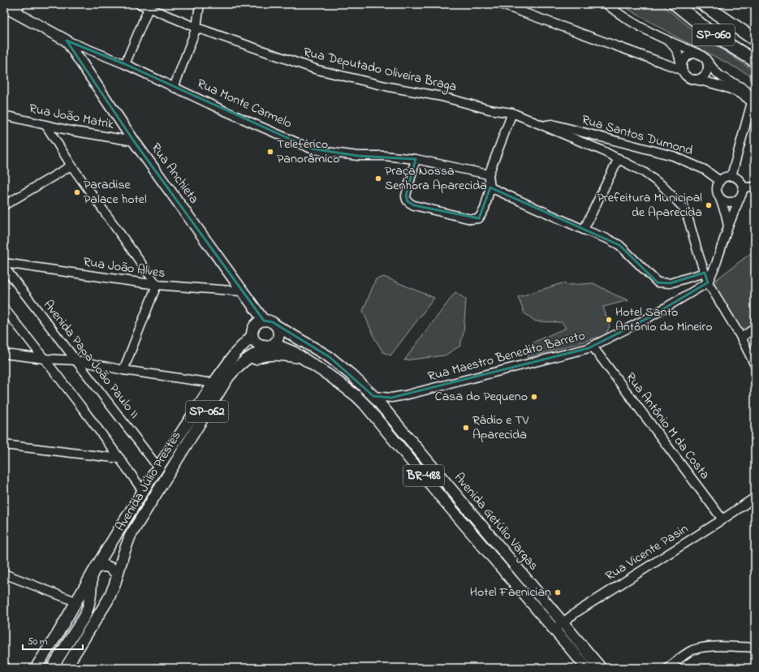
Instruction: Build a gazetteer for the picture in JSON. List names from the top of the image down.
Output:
{
  "streets": {
    "highway": ["SP-060"],
    "main road": [
      "Rua Monte Carmelo",
      "Rua Anchieta",
      "SP-062",
      "BR-488",
      "Avenida Júlio Prestes",
      "Avenida Getúlio Vargas"
    ],
    "street": [
      "Rua Deputado Oliveira Braga",
      "Rua João Matrik",
      "Rua Santos Dumond",
      "Rua João Alves",
      "Rua Maestro Benedito Barreto",
      "Avenida Papa João Paulo II",
      "Rua Antônio M da Costa",
      "Rua Vicente Pasin"
    ]
  },
  "crossings": [
    ["Rua Deputado Oliveira Braga", "Rua Santos Dumond"],
    ["Rua Monte Carmelo", "Rua Anchieta"],
    ["Rua João Matrik", "Rua Anchieta"],
    ["Rua Anchieta", "Rua João Alves"],
    ["Rua Anchieta", "SP-062"],
    ["Rua Anchieta", "Avenida Júlio Prestes"],
    ["Rua Anchieta", "Avenida Getúlio Vargas"],
    ["Rua Maestro Benedito Barreto", "Rua Antônio M da Costa"],
    ["Rua Maestro Benedito Barreto", "Avenida Getúlio Vargas"],
    ["Avenida Papa João Paulo II", "Avenida Júlio Prestes"],
    ["SP-062", "Avenida Júlio Prestes"],
    ["SP-062", "Avenida Getúlio Vargas"],
    ["Rua Antônio M da Costa", "Rua Vicente Pasin"],
    ["Avenida Júlio Prestes", "Avenida Getúlio Vargas"],
    ["Avenida Getúlio Vargas", "Rua Vicente Pasin"]
  ],
  "places": [
    "Teleférico Panorâmico",
    "Praça Nossa Senhora Aparecida",
    "Paradise Palace hotel",
    "Prefeitura Municipal de Aparecida",
    "Hotel Santo Antônio do Mineiro",
    "Casa do Pequeno",
    "Rádio e TV Aparecida",
    "Hotel Faenician"
  ],
  "scale_bar": "50 m"
}
